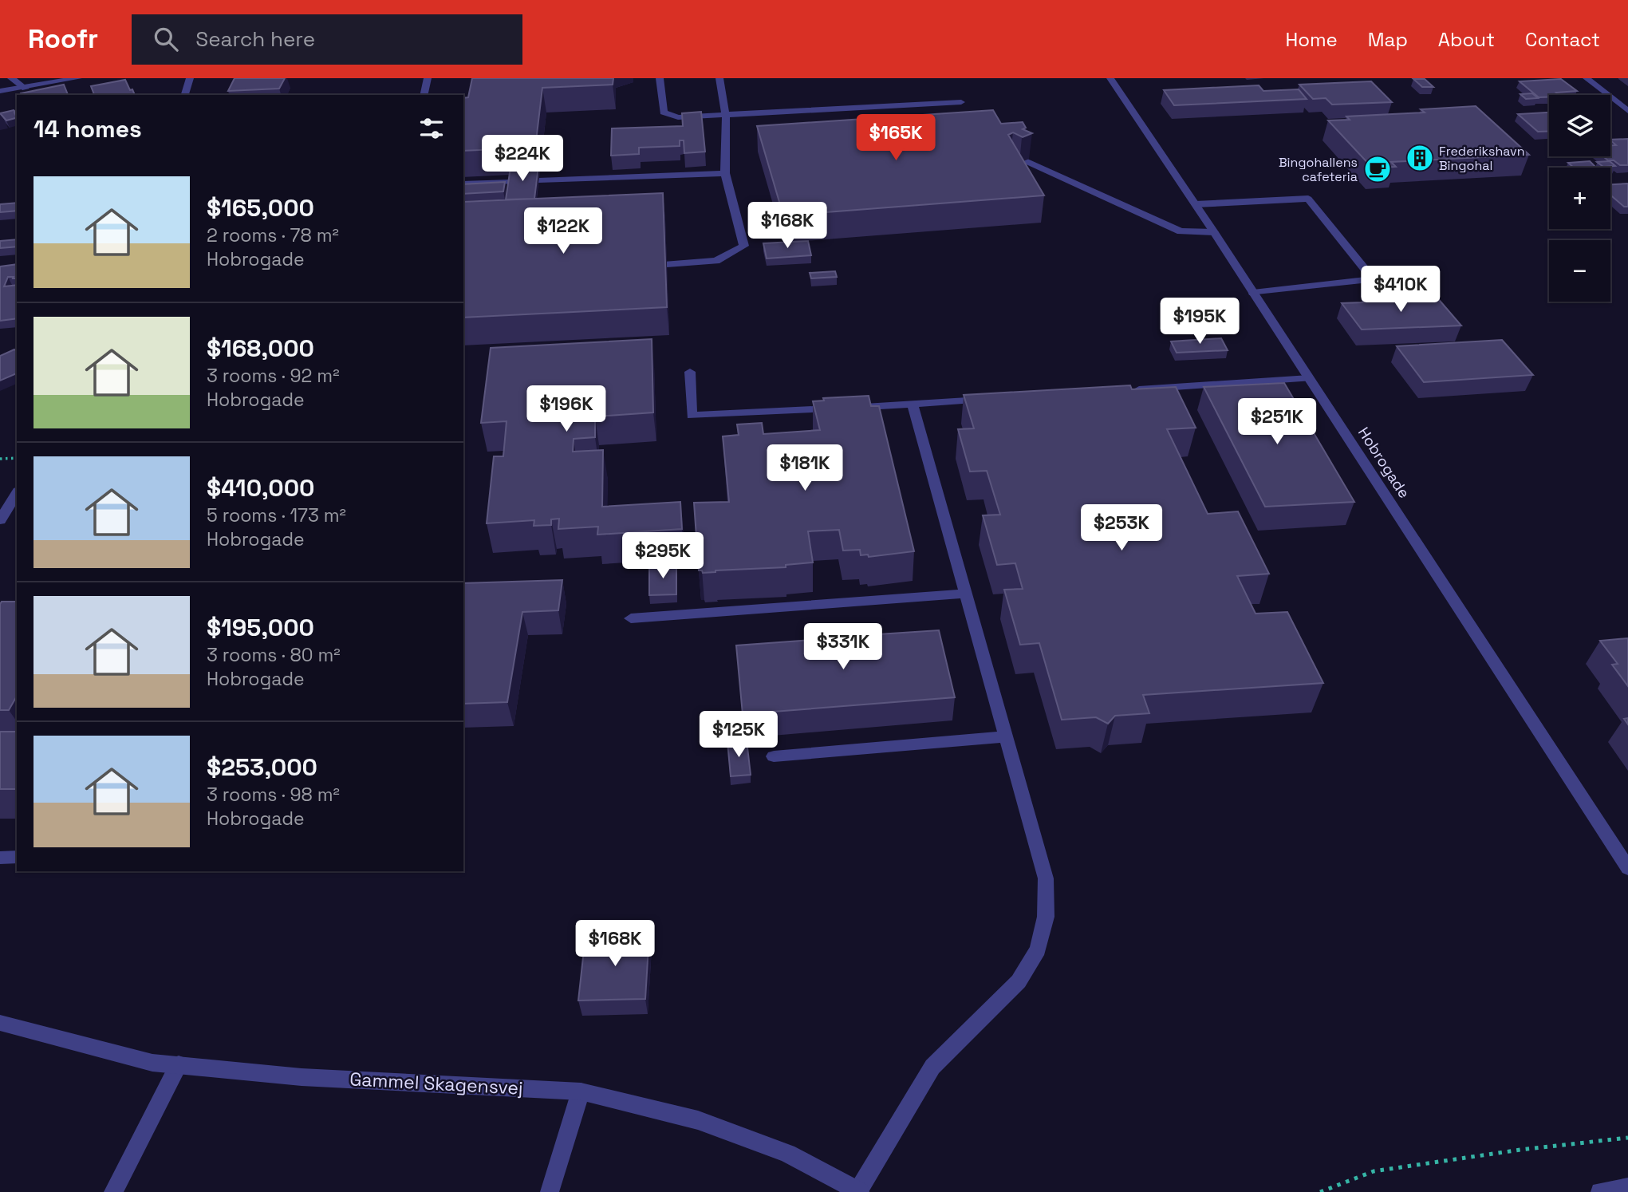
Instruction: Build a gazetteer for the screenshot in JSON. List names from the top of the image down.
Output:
{
  "streets": {
    "street": ["Hobrogade", "Gammel Skagensvej"]
  },
  "places": {
    "building": ["Frederikshavn Bingohal"],
    "cafe": ["Bingohallens cafeteria"]
  },
  "page": {
    "header": "Roofr",
    "search": "Search here",
    "nav": [
      "Home",
      "Map",
      "About",
      "Contact"
    ],
    "map_buttons": ["+", "−"],
    "heading": "14 homes",
    "price": [
      "$165K",
      "$224K",
      "$168K",
      "$122K",
      "$410K",
      "$195K",
      "$196K",
      "$251K",
      "$181K",
      "$253K",
      "$295K",
      "$331K",
      "$125K",
      "$168K"
    ],
    "list": [
      {
        "name": "$165,000",
        "note": "2 rooms · 78 m² · Hobrogade"
      },
      {
        "name": "$168,000",
        "note": "3 rooms · 92 m² · Hobrogade"
      },
      {
        "name": "$410,000",
        "note": "5 rooms · 173 m² · Hobrogade"
      },
      {
        "name": "$195,000",
        "note": "3 rooms · 80 m² · Hobrogade"
      },
      {
        "name": "$253,000",
        "note": "3 rooms · 98 m² · Hobrogade"
      }
    ]
  }
}
